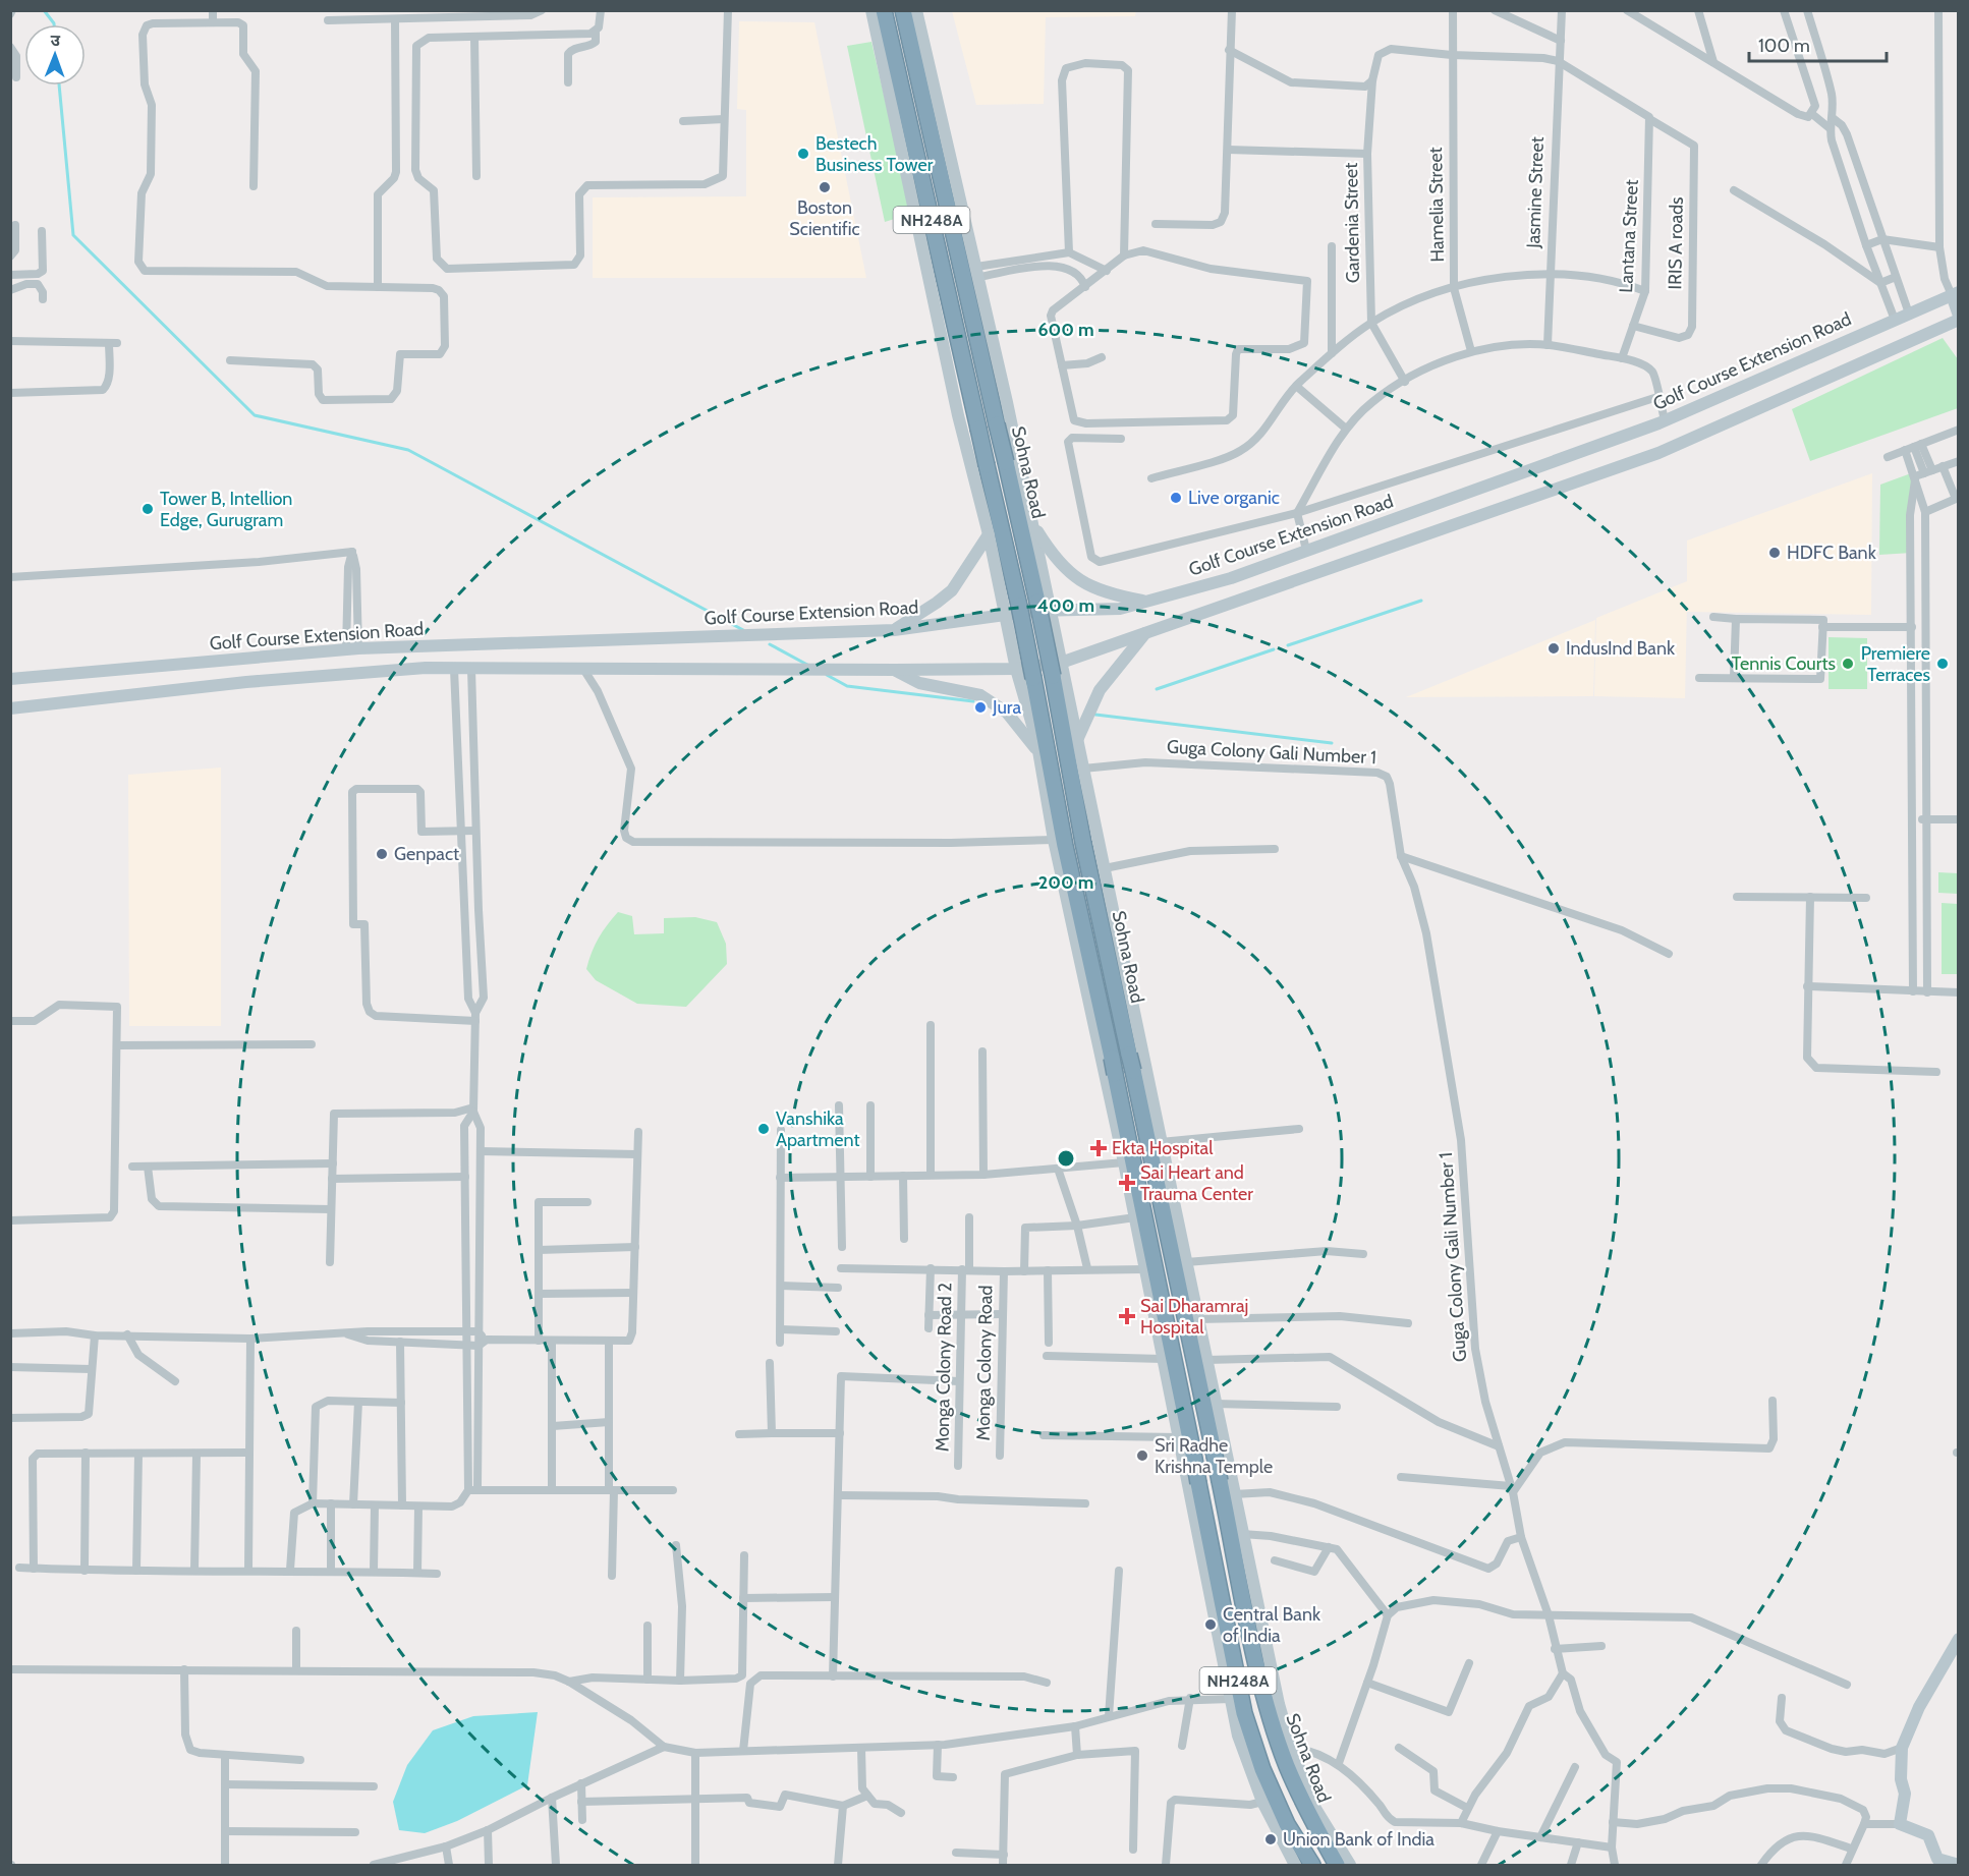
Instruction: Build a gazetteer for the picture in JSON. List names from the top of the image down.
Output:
{
  "streets": {
    "highway": ["NH248A", "Sohna Road"],
    "main road": ["Golf Course Extension Road"],
    "street": [
      "Jasmine Street",
      "Hamelia Street",
      "Gardenia Street",
      "Lantana Street",
      "IRIS A roads",
      "Guga Colony Gali Number 1",
      "Monga Colony Road",
      "Monga Colony Road 2"
    ]
  },
  "crossings": [
    ["Hamelia Street", "Gardenia Street"],
    ["Lantana Street", "IRIS A roads"],
    ["Golf Course Extension Road", "Sohna Road"],
    ["Monga Colony Road", "Monga Colony Road 2"]
  ],
  "places": {
    "other": [
      "Bestech Business Tower",
      "Boston Scientific",
      "Live organic",
      "Tower B, Intellion Edge, Gurugram",
      "HDFC Bank",
      "IndusInd Bank",
      "Tennis Courts",
      "Premiere Terraces",
      "Jura",
      "Genpact",
      "Vanshika Apartment",
      "Sri Radhe Krishna Temple",
      "Central Bank of India",
      "Union Bank of India"
    ],
    "health": ["Ekta Hospital", "Sai Heart and Trauma Center", "Sai Dharamraj Hospital"]
  },
  "scale_bar": "100 m",
  "north": "top",
  "rings": ["600 m", "400 m", "200 m"]
}
